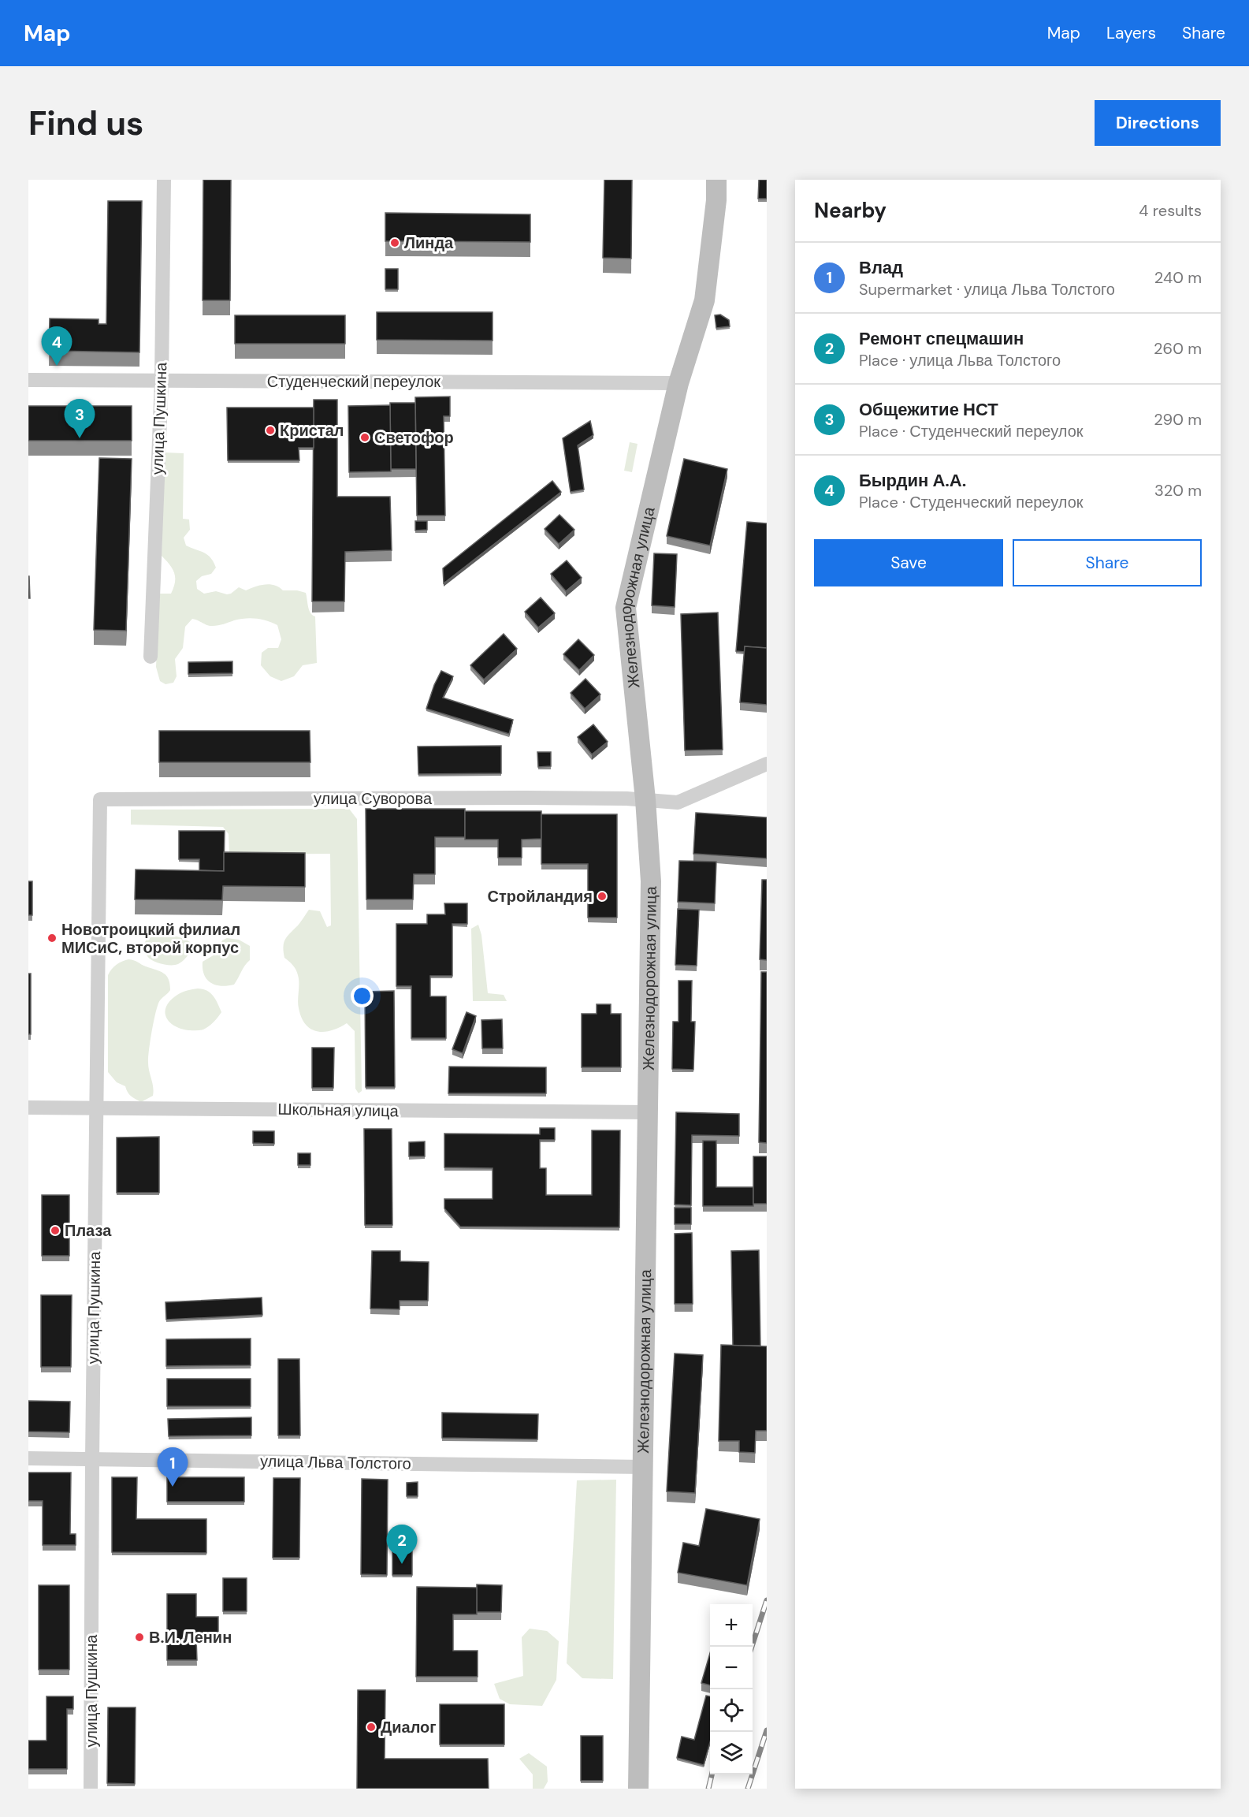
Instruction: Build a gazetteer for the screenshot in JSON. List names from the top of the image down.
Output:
{
  "streets": {
    "main road": ["Железнодорожная улица"],
    "street": [
      "Студенческий переулок",
      "улица Пушкина",
      "улица Суворова",
      "Школьная улица",
      "улица Льва Толстого"
    ]
  },
  "crossings": [
    ["Студенческий переулок", "улица Пушкина"],
    ["Студенческий переулок", "Железнодорожная улица"],
    ["улица Пушкина", "улица Суворова"],
    ["улица Пушкина", "Школьная улица"],
    ["улица Пушкина", "улица Льва Толстого"],
    ["Железнодорожная улица", "улица Суворова"],
    ["Железнодорожная улица", "Школьная улица"],
    ["Железнодорожная улица", "улица Льва Толстого"]
  ],
  "places": [
    "Линда",
    "Кристал",
    "Светофор",
    "Стройландия",
    "Новотроицкий филиал МИСиС, второй корпус",
    "Плаза",
    "В.И. Ленин",
    "Диалог"
  ],
  "page": {
    "header": "Map",
    "nav": ["Map", "Layers", "Share"],
    "buttons": [
      "Directions",
      ["Save", "Share"]
    ],
    "title": "Find us",
    "heading": ["Nearby", "4 results"],
    "list": [
      {
        "mark": "1",
        "name": "Влад",
        "note": "Supermarket · улица Льва Толстого",
        "value": "240 m"
      },
      {
        "mark": "2",
        "name": "Ремонт спецмашин",
        "note": "Place · улица Льва Толстого",
        "value": "260 m"
      },
      {
        "mark": "3",
        "name": "Общежитие НСТ",
        "note": "Place · Студенческий переулок",
        "value": "290 m"
      },
      {
        "mark": "4",
        "name": "Бырдин А.А.",
        "note": "Place · Студенческий переулок",
        "value": "320 m"
      }
    ],
    "pins": [
      "4",
      "3",
      "1",
      "2"
    ],
    "map_buttons": ["+", "−"]
  }
}
